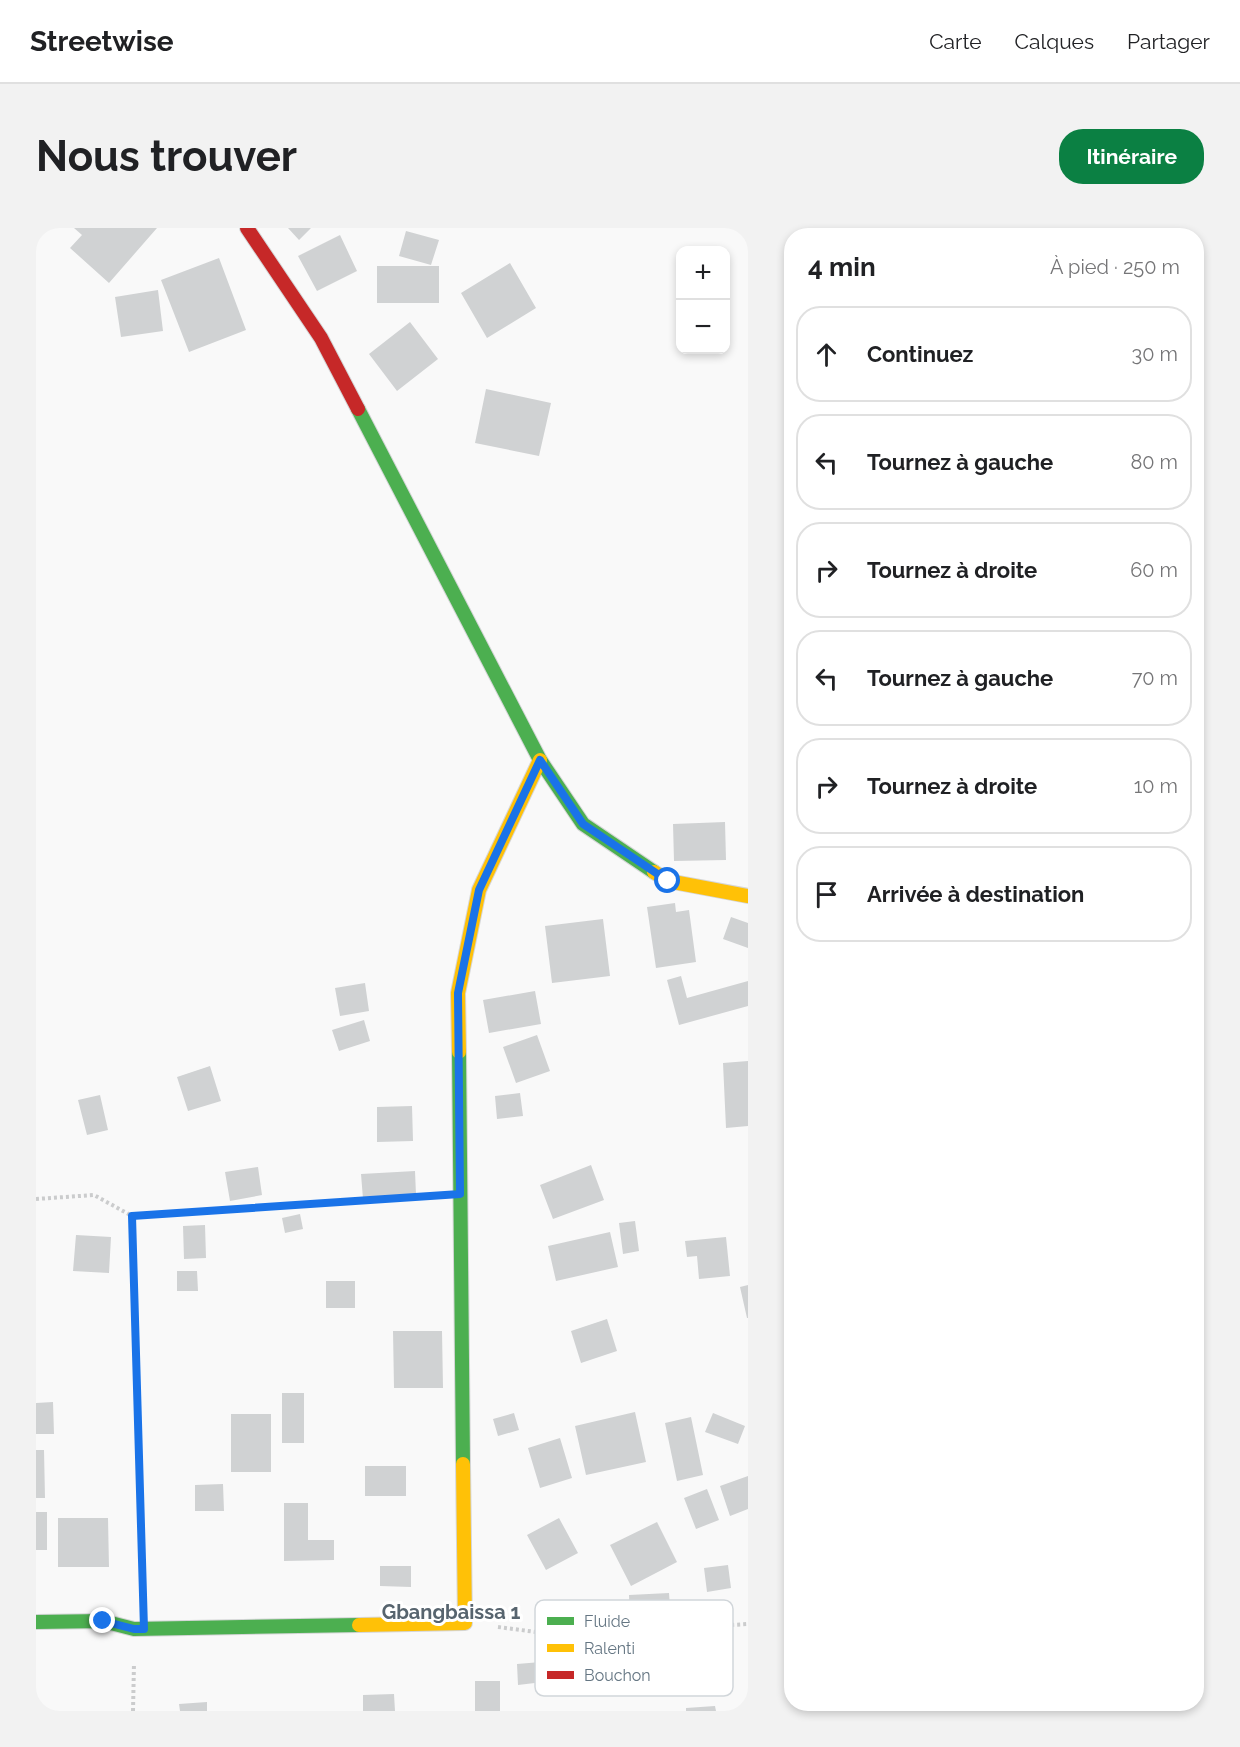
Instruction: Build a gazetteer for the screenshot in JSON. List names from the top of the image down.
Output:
{
  "districts": ["Gbangbaissa 1"],
  "legend": ["Fluide", "Ralenti", "Bouchon"],
  "page": {
    "header": "Streetwise",
    "nav": ["Carte", "Calques", "Partager"],
    "buttons": "Itinéraire",
    "title": "Nous trouver",
    "heading": ["4 min", "À pied · 250 m"],
    "map_buttons": ["+", "−"],
    "list": [
      ["Continuez", "30 m"],
      ["Tournez à gauche", "80 m"],
      ["Tournez à droite", "60 m"],
      ["Tournez à gauche", "70 m"],
      ["Tournez à droite", "10 m"],
      "Arrivée à destination"
    ]
  }
}
